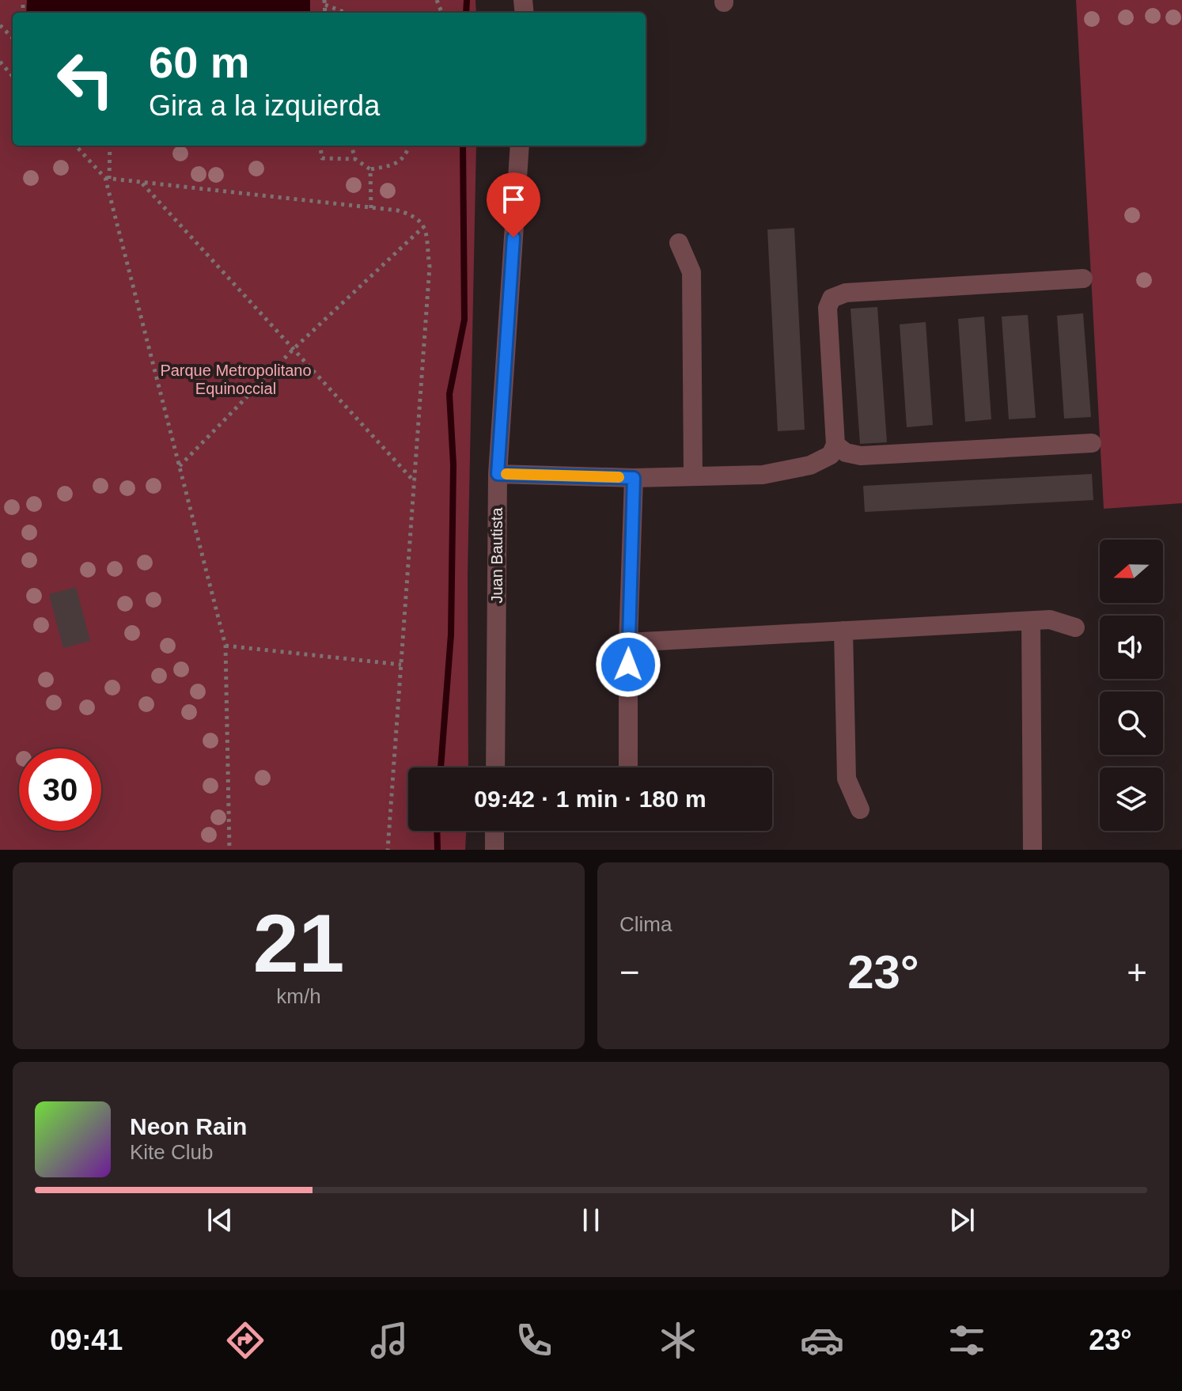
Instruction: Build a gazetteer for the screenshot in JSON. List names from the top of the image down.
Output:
{
  "streets": {
    "street": ["Juan Bautista"]
  },
  "parks": ["Parque Metropolitano Equinoccial"],
  "north": "left",
  "page": {
    "turn": ["60 m", "Gira a la izquierda"],
    "limit": "30",
    "trip": "09:42 · 1 min · 180 m",
    "tile": [
      ["21", "km/h"],
      "Clima"
    ],
    "heat": ["−", "23°", "+"],
    "song": ["Neon Rain", "Kite Club"],
    "tabs": ["09:41", "23°"]
  }
}
